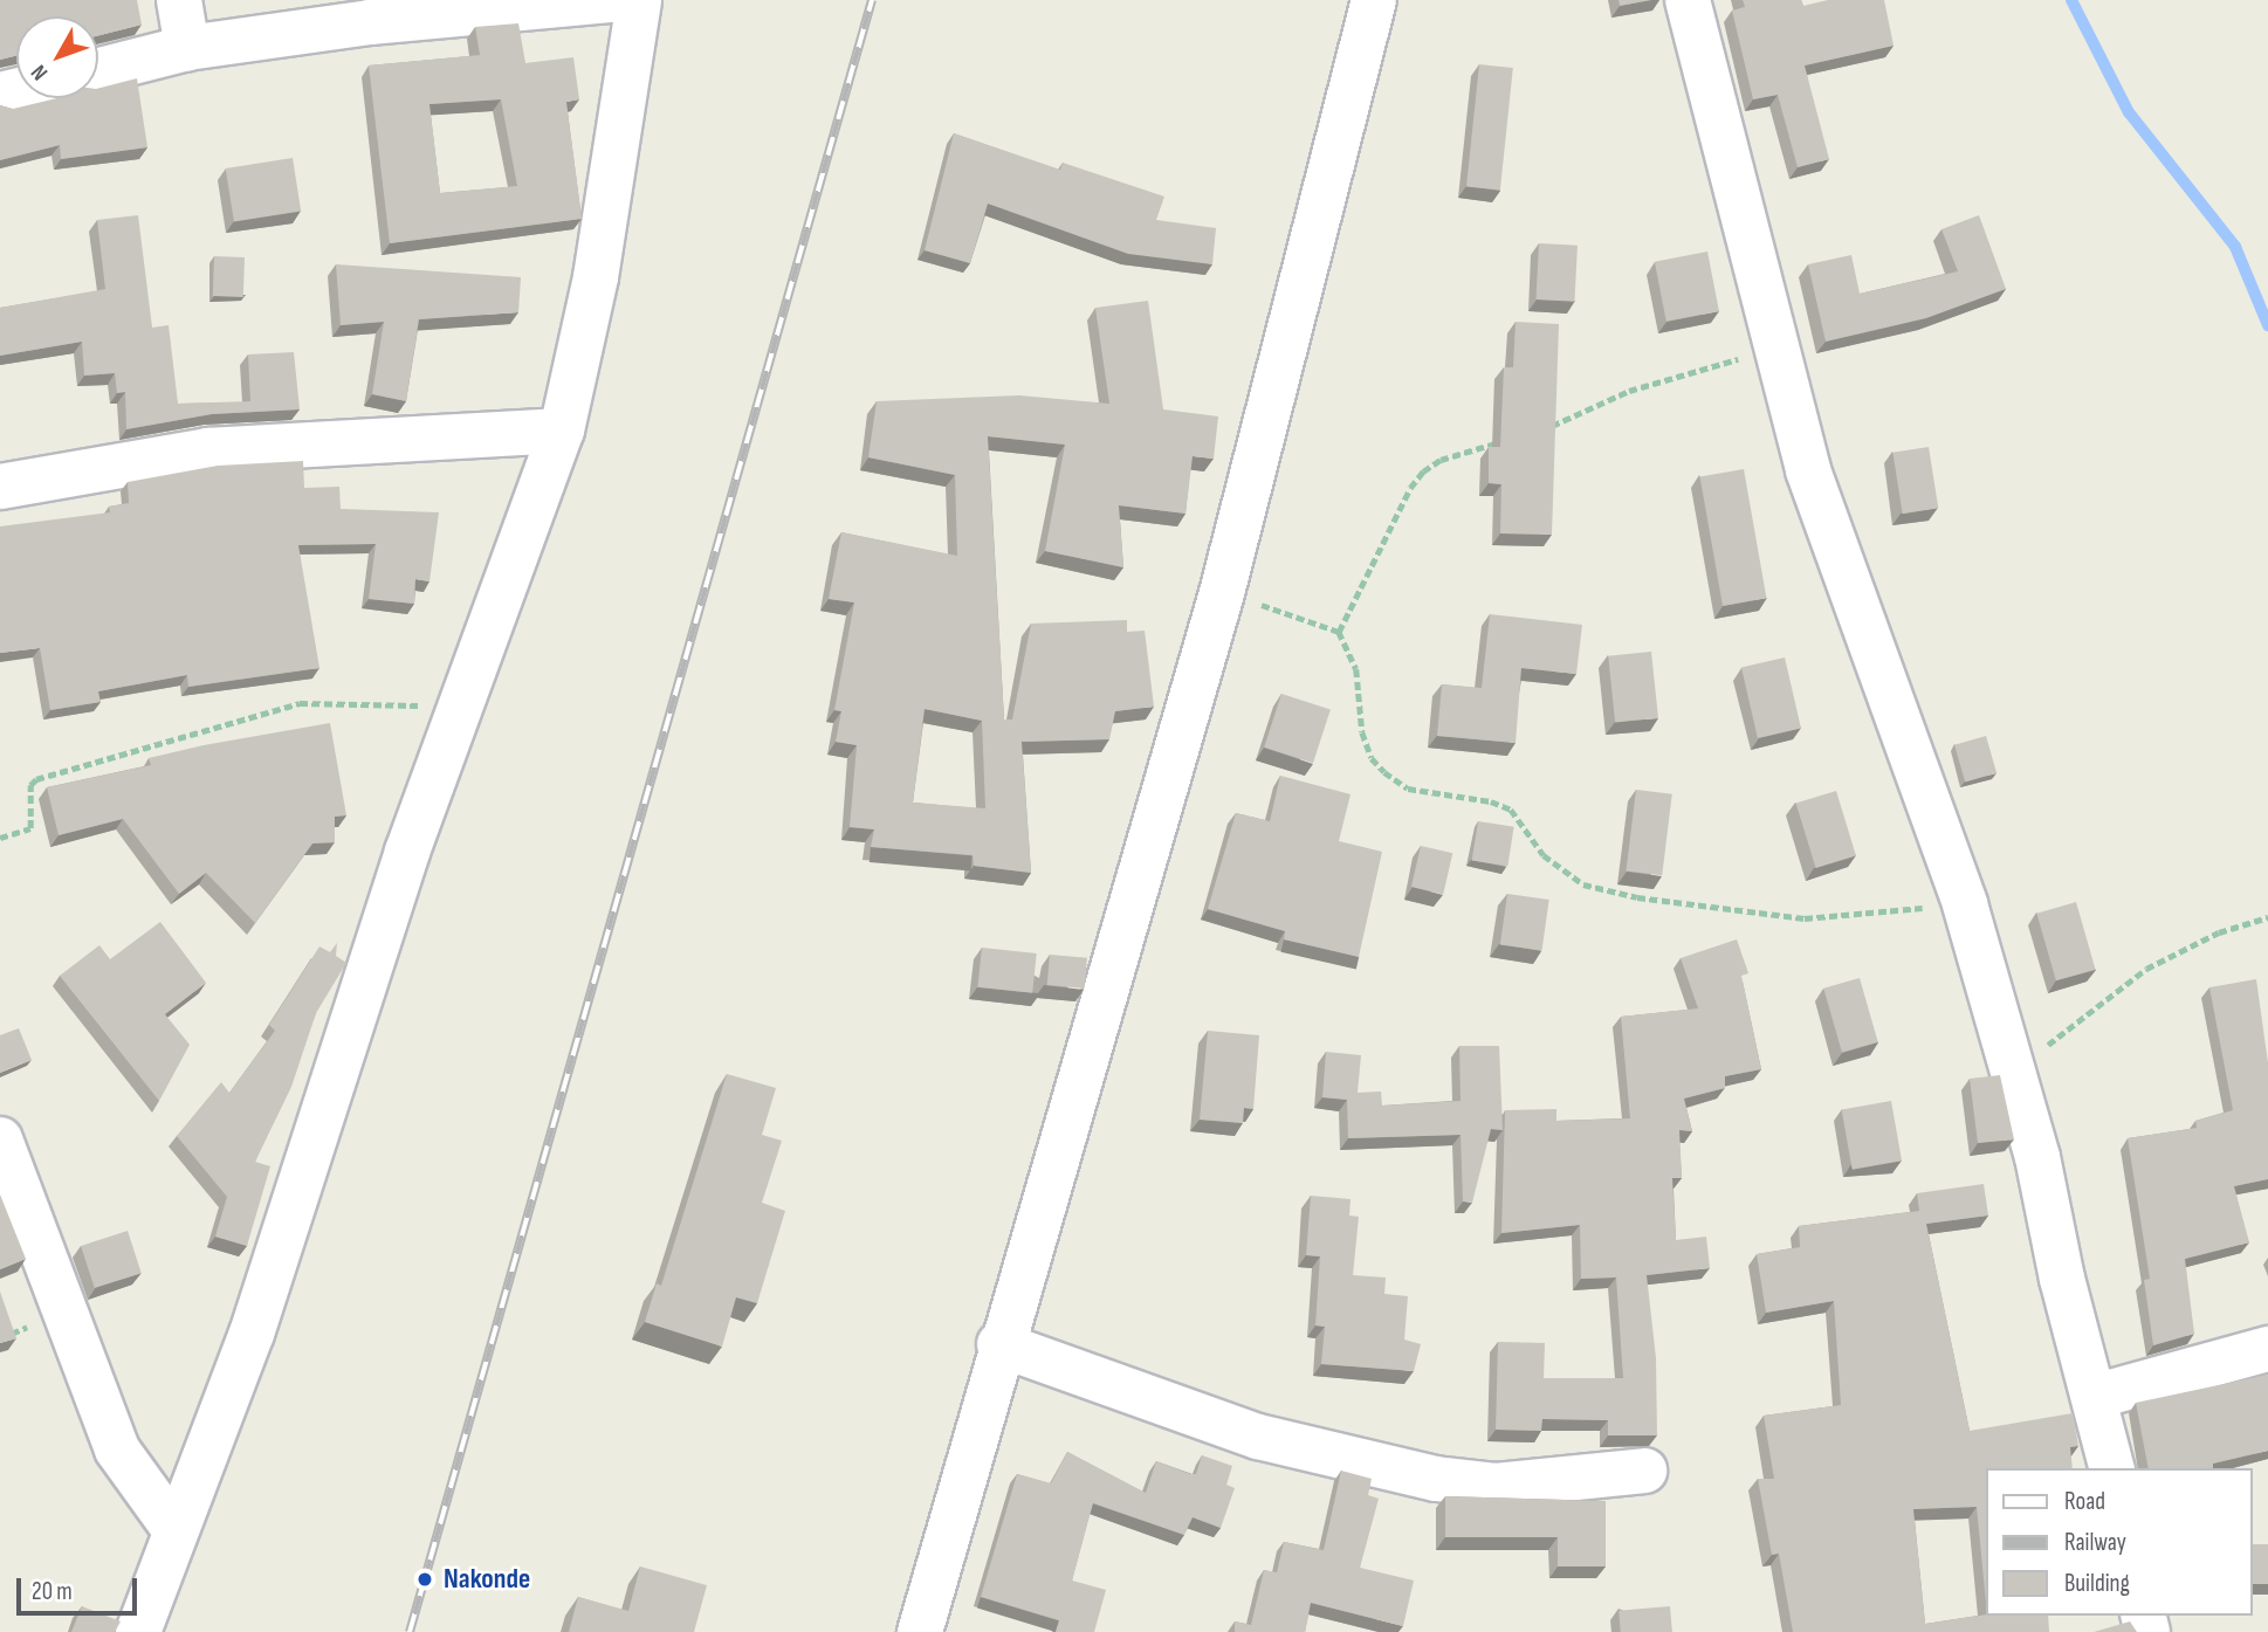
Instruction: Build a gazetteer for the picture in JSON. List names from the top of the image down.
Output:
{
  "places": ["Nakonde"],
  "legend": ["Road", "Railway", "Building"],
  "scale_bar": "20 m",
  "north": "bottom left"
}
